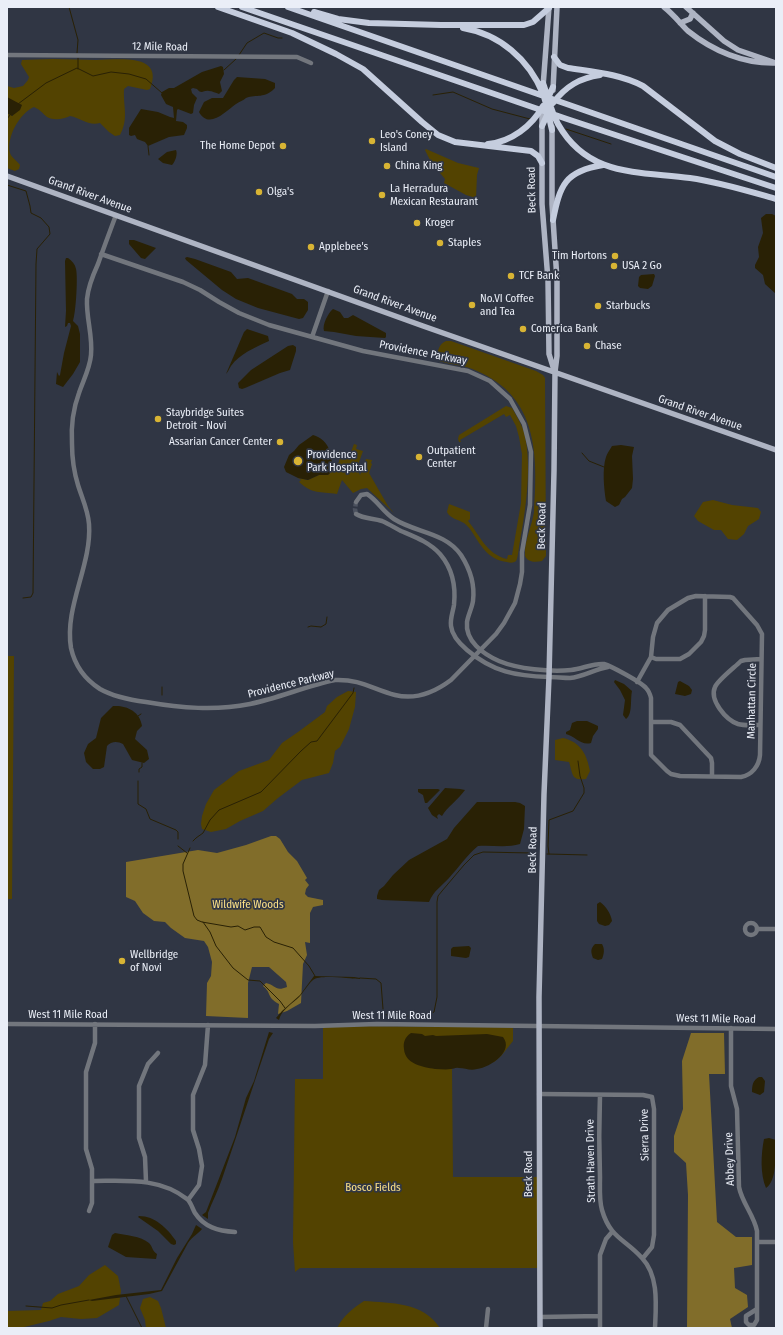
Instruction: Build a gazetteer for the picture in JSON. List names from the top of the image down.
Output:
{
  "streets": {
    "main road": ["Beck Road", "Grand River Avenue"],
    "street": [
      "12 Mile Road",
      "Providence Parkway",
      "Manhattan Circle",
      "West 11 Mile Road",
      "Sierra Drive",
      "Abbey Drive",
      "Strath Haven Drive"
    ]
  },
  "crossings": [
    ["Beck Road", "Grand River Avenue"],
    ["Beck Road", "West 11 Mile Road"],
    ["Beck Road", "Sierra Drive"],
    ["Grand River Avenue", "Providence Parkway"],
    ["West 11 Mile Road", "Abbey Drive"],
    ["Sierra Drive", "Strath Haven Drive"]
  ],
  "parks": ["Wildwife Woods", "Bosco Fields"],
  "places": [
    "Leo's Coney Island",
    "The Home Depot",
    "China King",
    "Olga's",
    "La Herradura Mexican Restaurant",
    "Kroger",
    "Staples",
    "Applebee's",
    "Tim Hortons",
    "USA 2 Go",
    "TCF Bank",
    "No.VI Coffee and Tea",
    "Starbucks",
    "Comerica Bank",
    "Chase",
    "Staybridge Suites Detroit - Novi",
    "Assarian Cancer Center",
    "Outpatient Center",
    "Providence Park Hospital",
    "Wellbridge of Novi"
  ]
}
